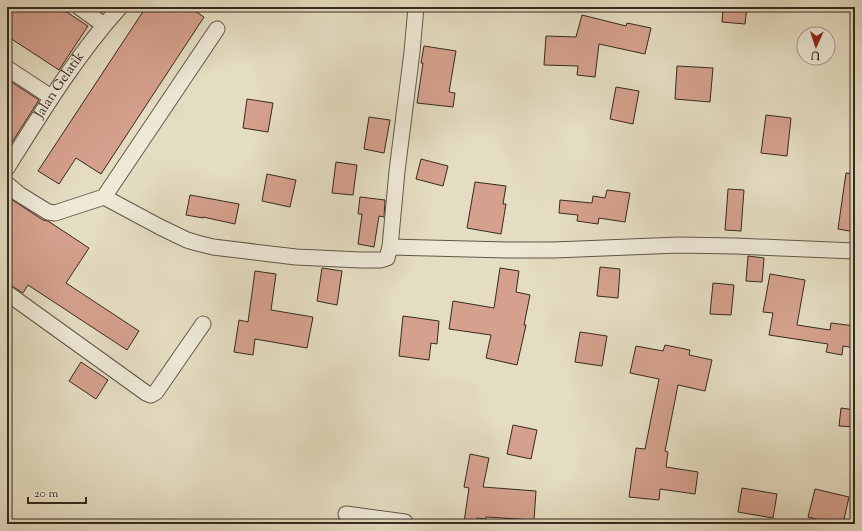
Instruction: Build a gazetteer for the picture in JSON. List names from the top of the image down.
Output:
{
  "streets": {
    "street": ["Jalan Gelatik"]
  },
  "scale_bar": "20 m",
  "north": "bottom"
}
